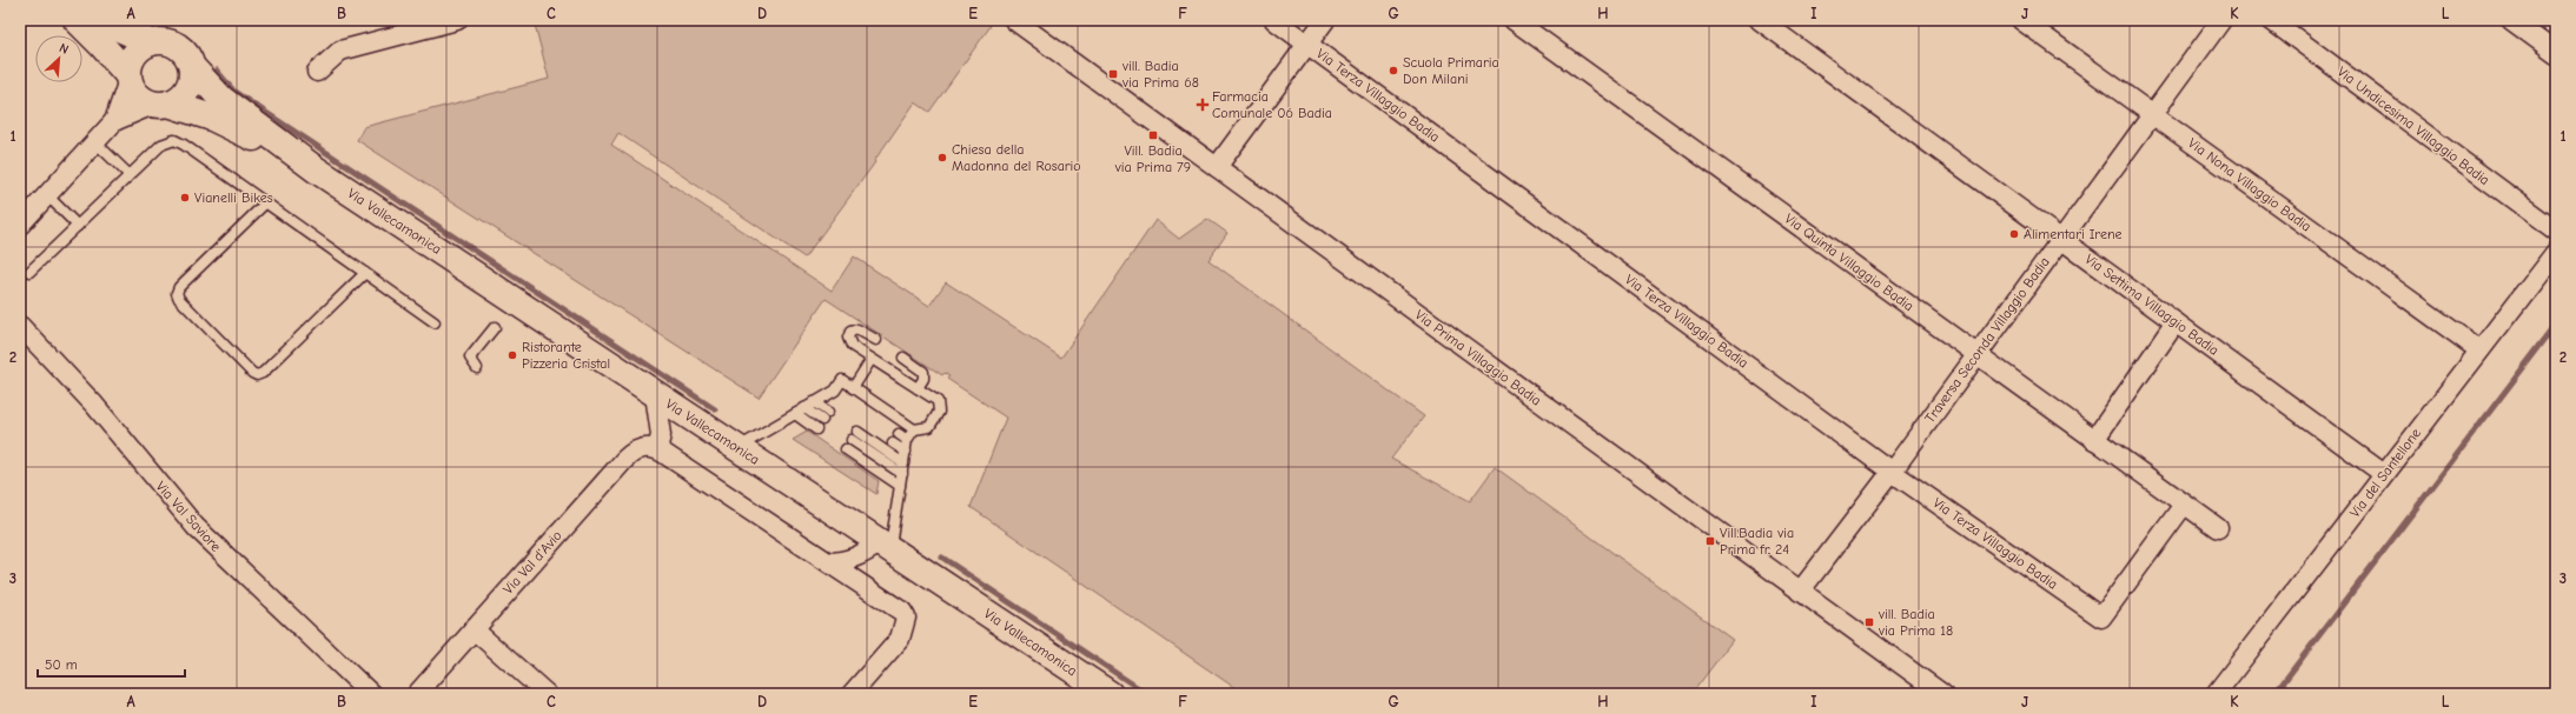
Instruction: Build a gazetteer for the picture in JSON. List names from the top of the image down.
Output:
{
  "streets": {
    "main road": ["Via Vallecamonica"],
    "street": [
      "Via Terza Villaggio Badia",
      "Via Undicesima Villaggio Badia",
      "Via Nona Villaggio Badia",
      "Via Quinta Villaggio Badia",
      "Via Settima Villaggio Badia",
      "Traversa Seconda Villaggio Badia",
      "Via Prima Villaggio Badia",
      "Via del Santellone",
      "Via Val Saviore",
      "Via Val d'Avio"
    ]
  },
  "crossings": [
    ["Via Terza Villaggio Badia", "Via Quinta Villaggio Badia"],
    ["Via Terza Villaggio Badia", "Traversa Seconda Villaggio Badia"],
    ["Via Nona Villaggio Badia", "Traversa Seconda Villaggio Badia"],
    ["Via Nona Villaggio Badia", "Via del Santellone"],
    ["Via Quinta Villaggio Badia", "Traversa Seconda Villaggio Badia"],
    ["Via Settima Villaggio Badia", "Traversa Seconda Villaggio Badia"],
    ["Via Settima Villaggio Badia", "Via del Santellone"],
    ["Traversa Seconda Villaggio Badia", "Via Prima Villaggio Badia"]
  ],
  "places": {
    "other": [
      "Scuola Primaria Don Milani",
      "Chiesa della Madonna del Rosario",
      "Vianelli Bikes",
      "Alimentari Irene",
      "Ristorante Pizzeria Cristal"
    ],
    "transit": [
      "vill. Badia via Prima 68",
      "Vill. Badia via Prima 79",
      "Vill.Badia via Prima fr. 24",
      "vill. Badia via Prima 18"
    ],
    "health": ["Farmacia Comunale 06 Badia"]
  },
  "scale_bar": "50 m",
  "north": "top right",
  "grid": {
    "columns": [
      "A",
      "B",
      "C",
      "D",
      "E",
      "F",
      "G",
      "H",
      "I",
      "J",
      "K",
      "L"
    ],
    "rows": ["1", "2", "3"]
  }
}
